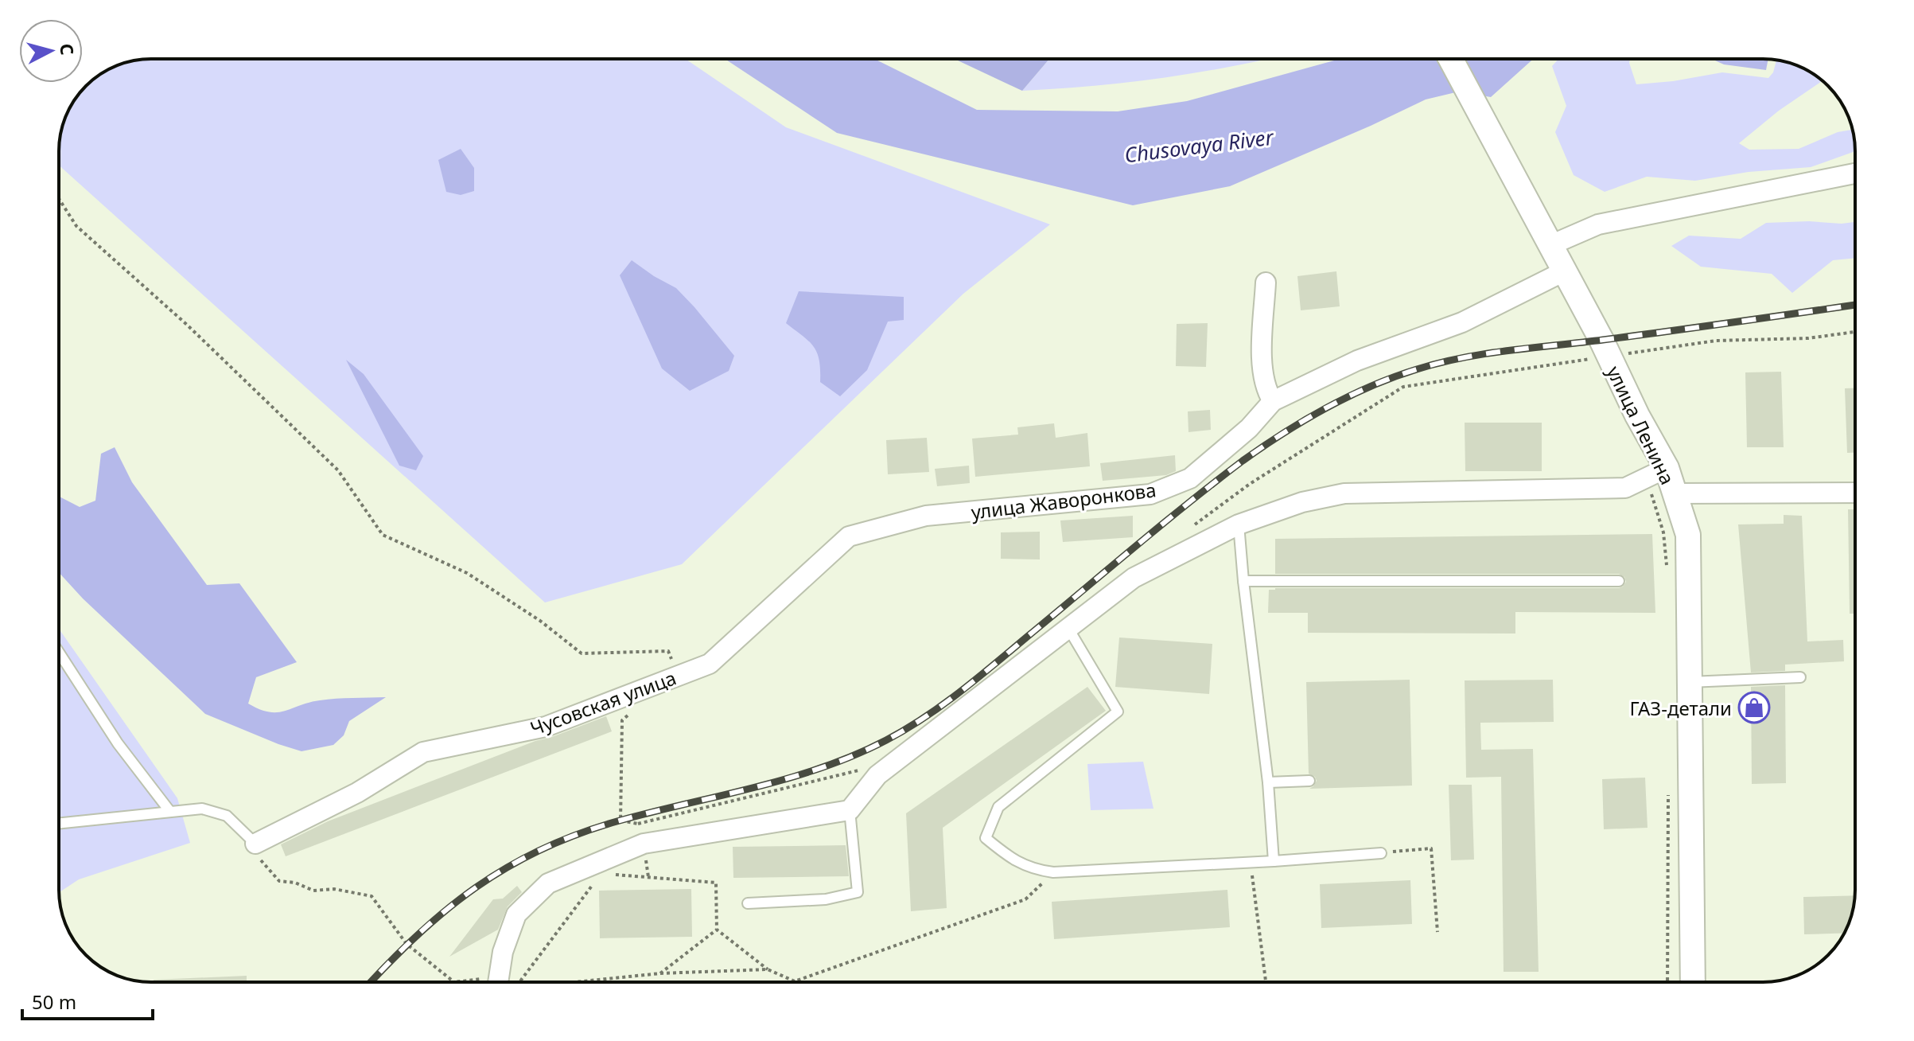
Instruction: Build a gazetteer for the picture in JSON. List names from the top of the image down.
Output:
{
  "streets": {
    "street": ["улица Ленина", "улица Жаворонкова", "Чусовская улица"]
  },
  "crossings": [
    ["улица Ленина", "улица Жаворонкова"],
    ["улица Жаворонкова", "Чусовская улица"]
  ],
  "water": ["Chusovaya River"],
  "places": {
    "shop": ["ГАЗ-детали"]
  },
  "scale_bar": "50 m",
  "north": "right"
}
